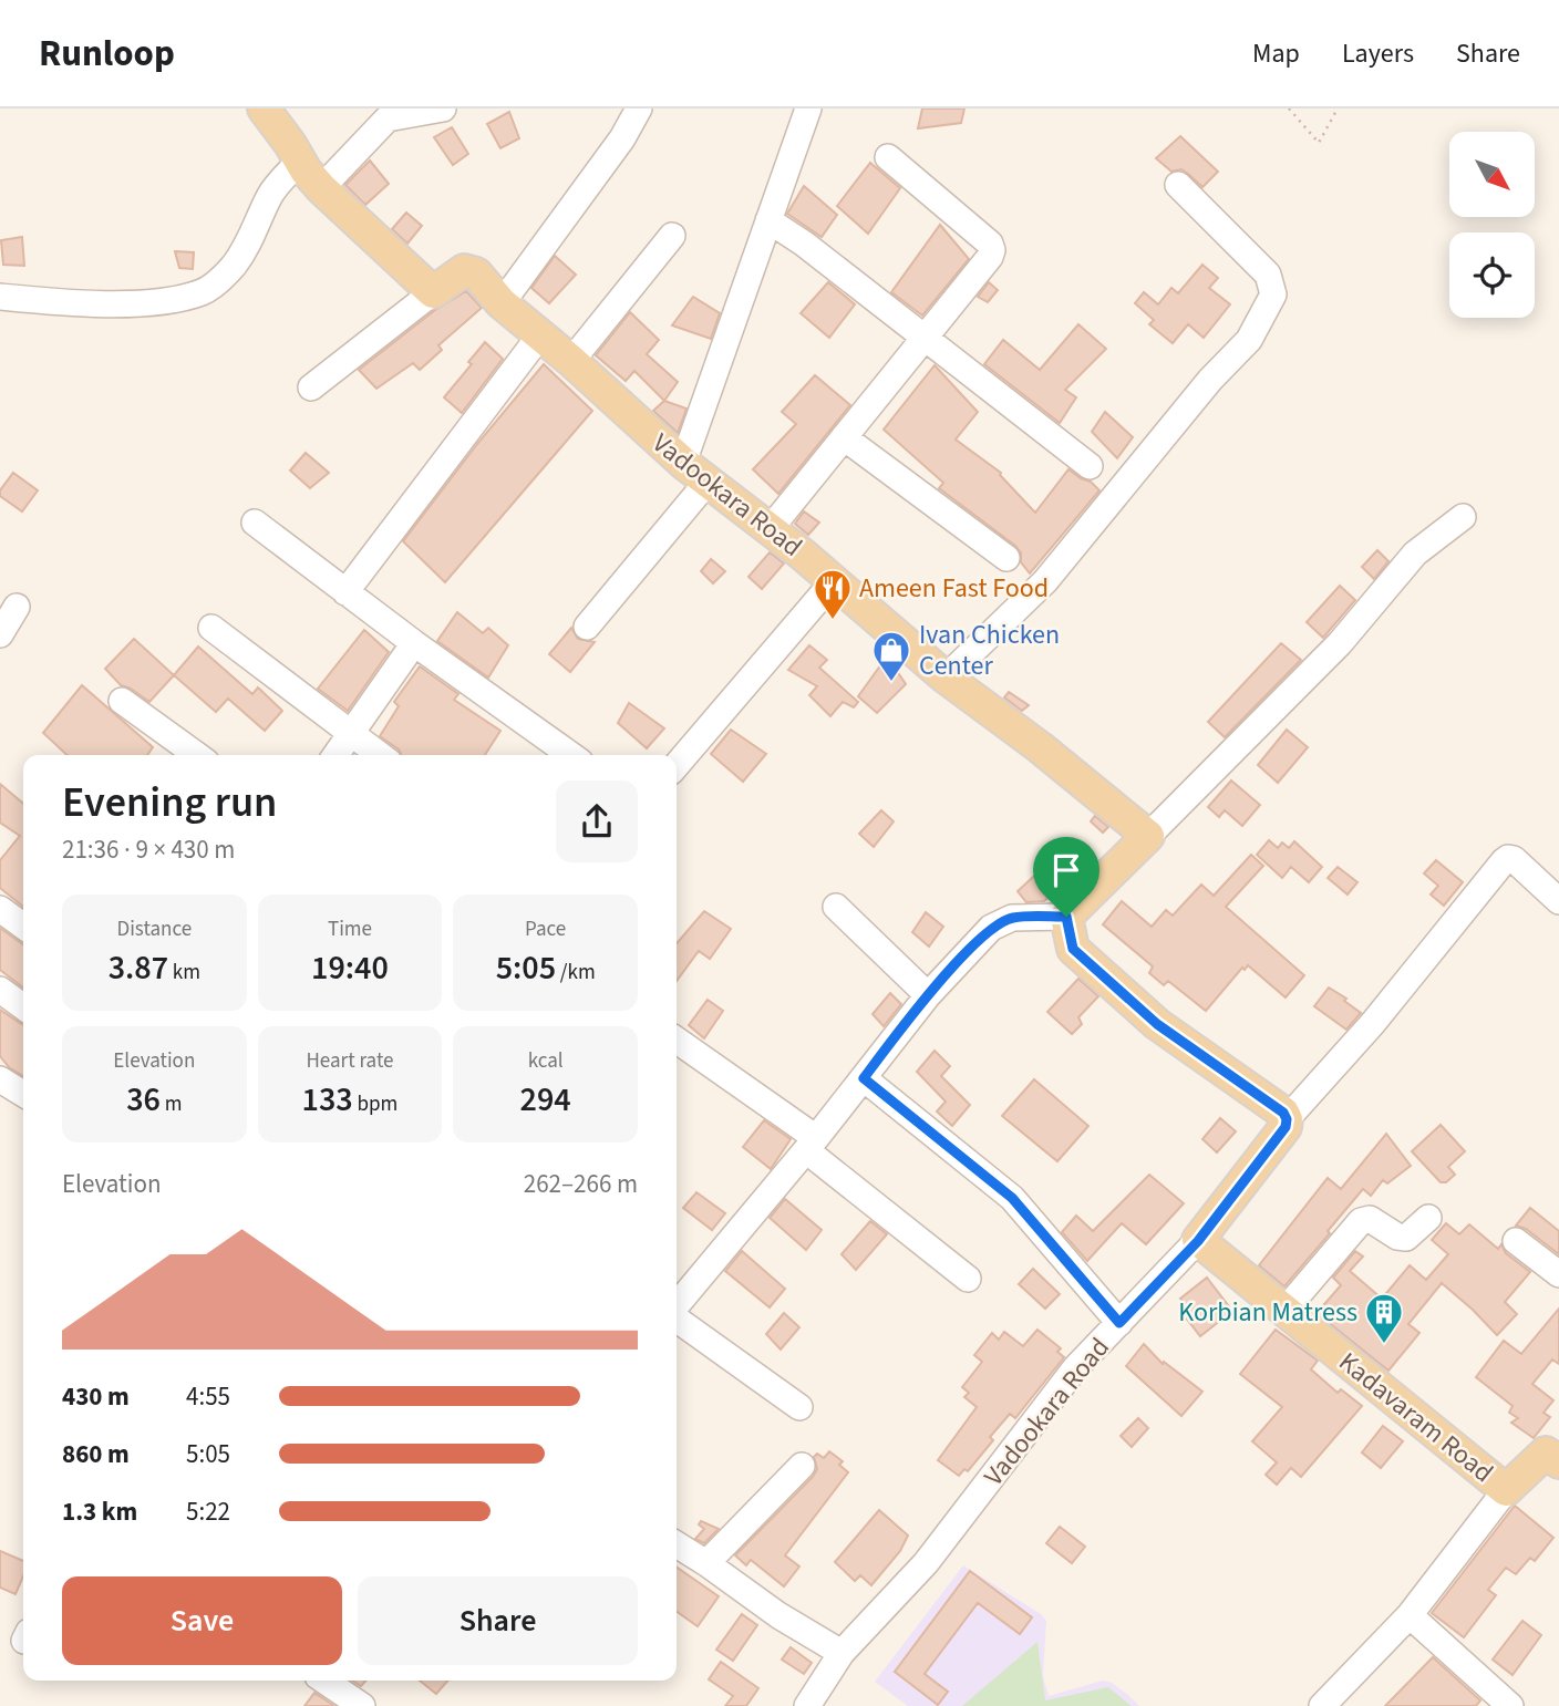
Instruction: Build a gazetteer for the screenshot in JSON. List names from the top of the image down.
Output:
{
  "streets": {
    "main road": ["Vadookara Road", "Kadavaram Road"]
  },
  "crossings": [
    ["Vadookara Road", "Kadavaram Road"]
  ],
  "places": {
    "restaurant": ["Ameen Fast Food"],
    "shop": ["Ivan Chicken Center"],
    "building": ["Korbian Matress"]
  },
  "north": "bottom right",
  "page": {
    "header": "Runloop",
    "nav": ["Map", "Layers", "Share"],
    "heading": ["Evening run", "21:36 · 9 × 430 m"],
    "stats": [
      ["Distance", "3.87 km"],
      ["Time", "19:40"],
      ["Pace", "5:05 /km"],
      ["Elevation", "36 m"],
      ["Heart rate", "133 bpm"],
      ["kcal", "294"]
    ],
    "chart": ["Elevation", "262–266 m"],
    "list": [
      {
        "name": "430 m",
        "note": "4:55"
      },
      {
        "name": "860 m",
        "note": "5:05"
      },
      {
        "name": "1.3 km",
        "note": "5:22"
      }
    ],
    "buttons": ["Save", "Share"]
  }
}
